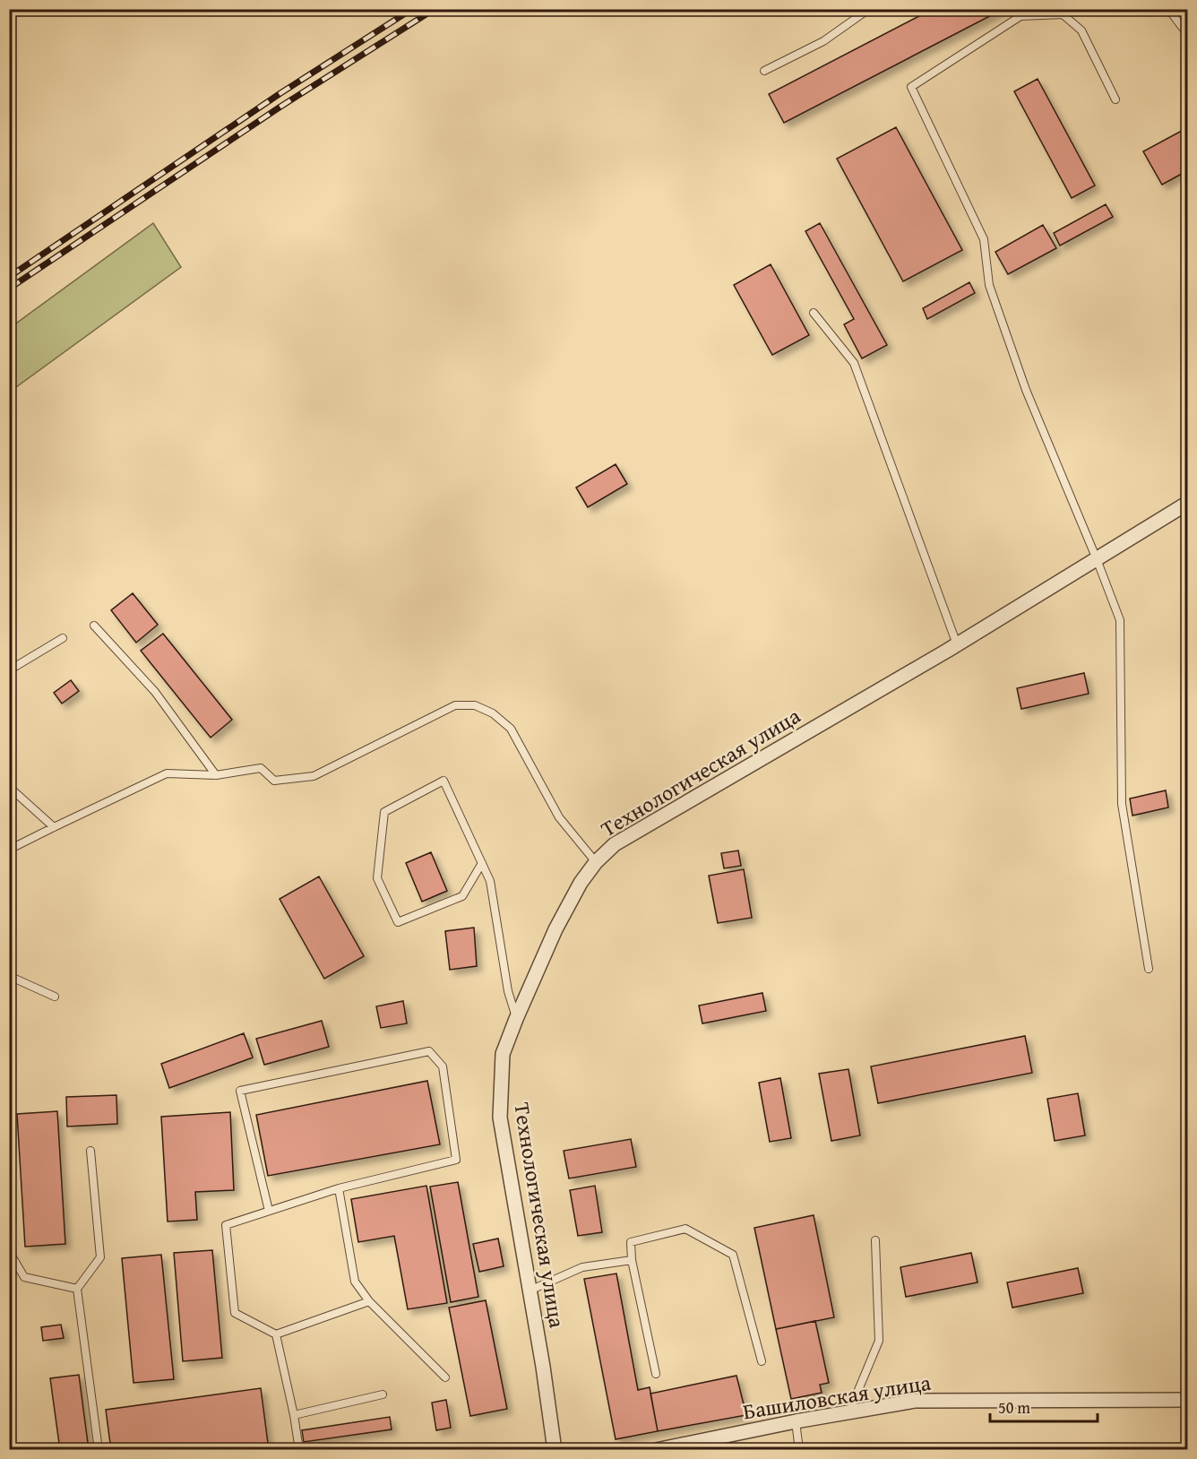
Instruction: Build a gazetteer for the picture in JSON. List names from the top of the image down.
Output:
{
  "streets": {
    "street": ["Технологическая улица", "Башиловская улица"]
  },
  "scale_bar": "50 m"
}
